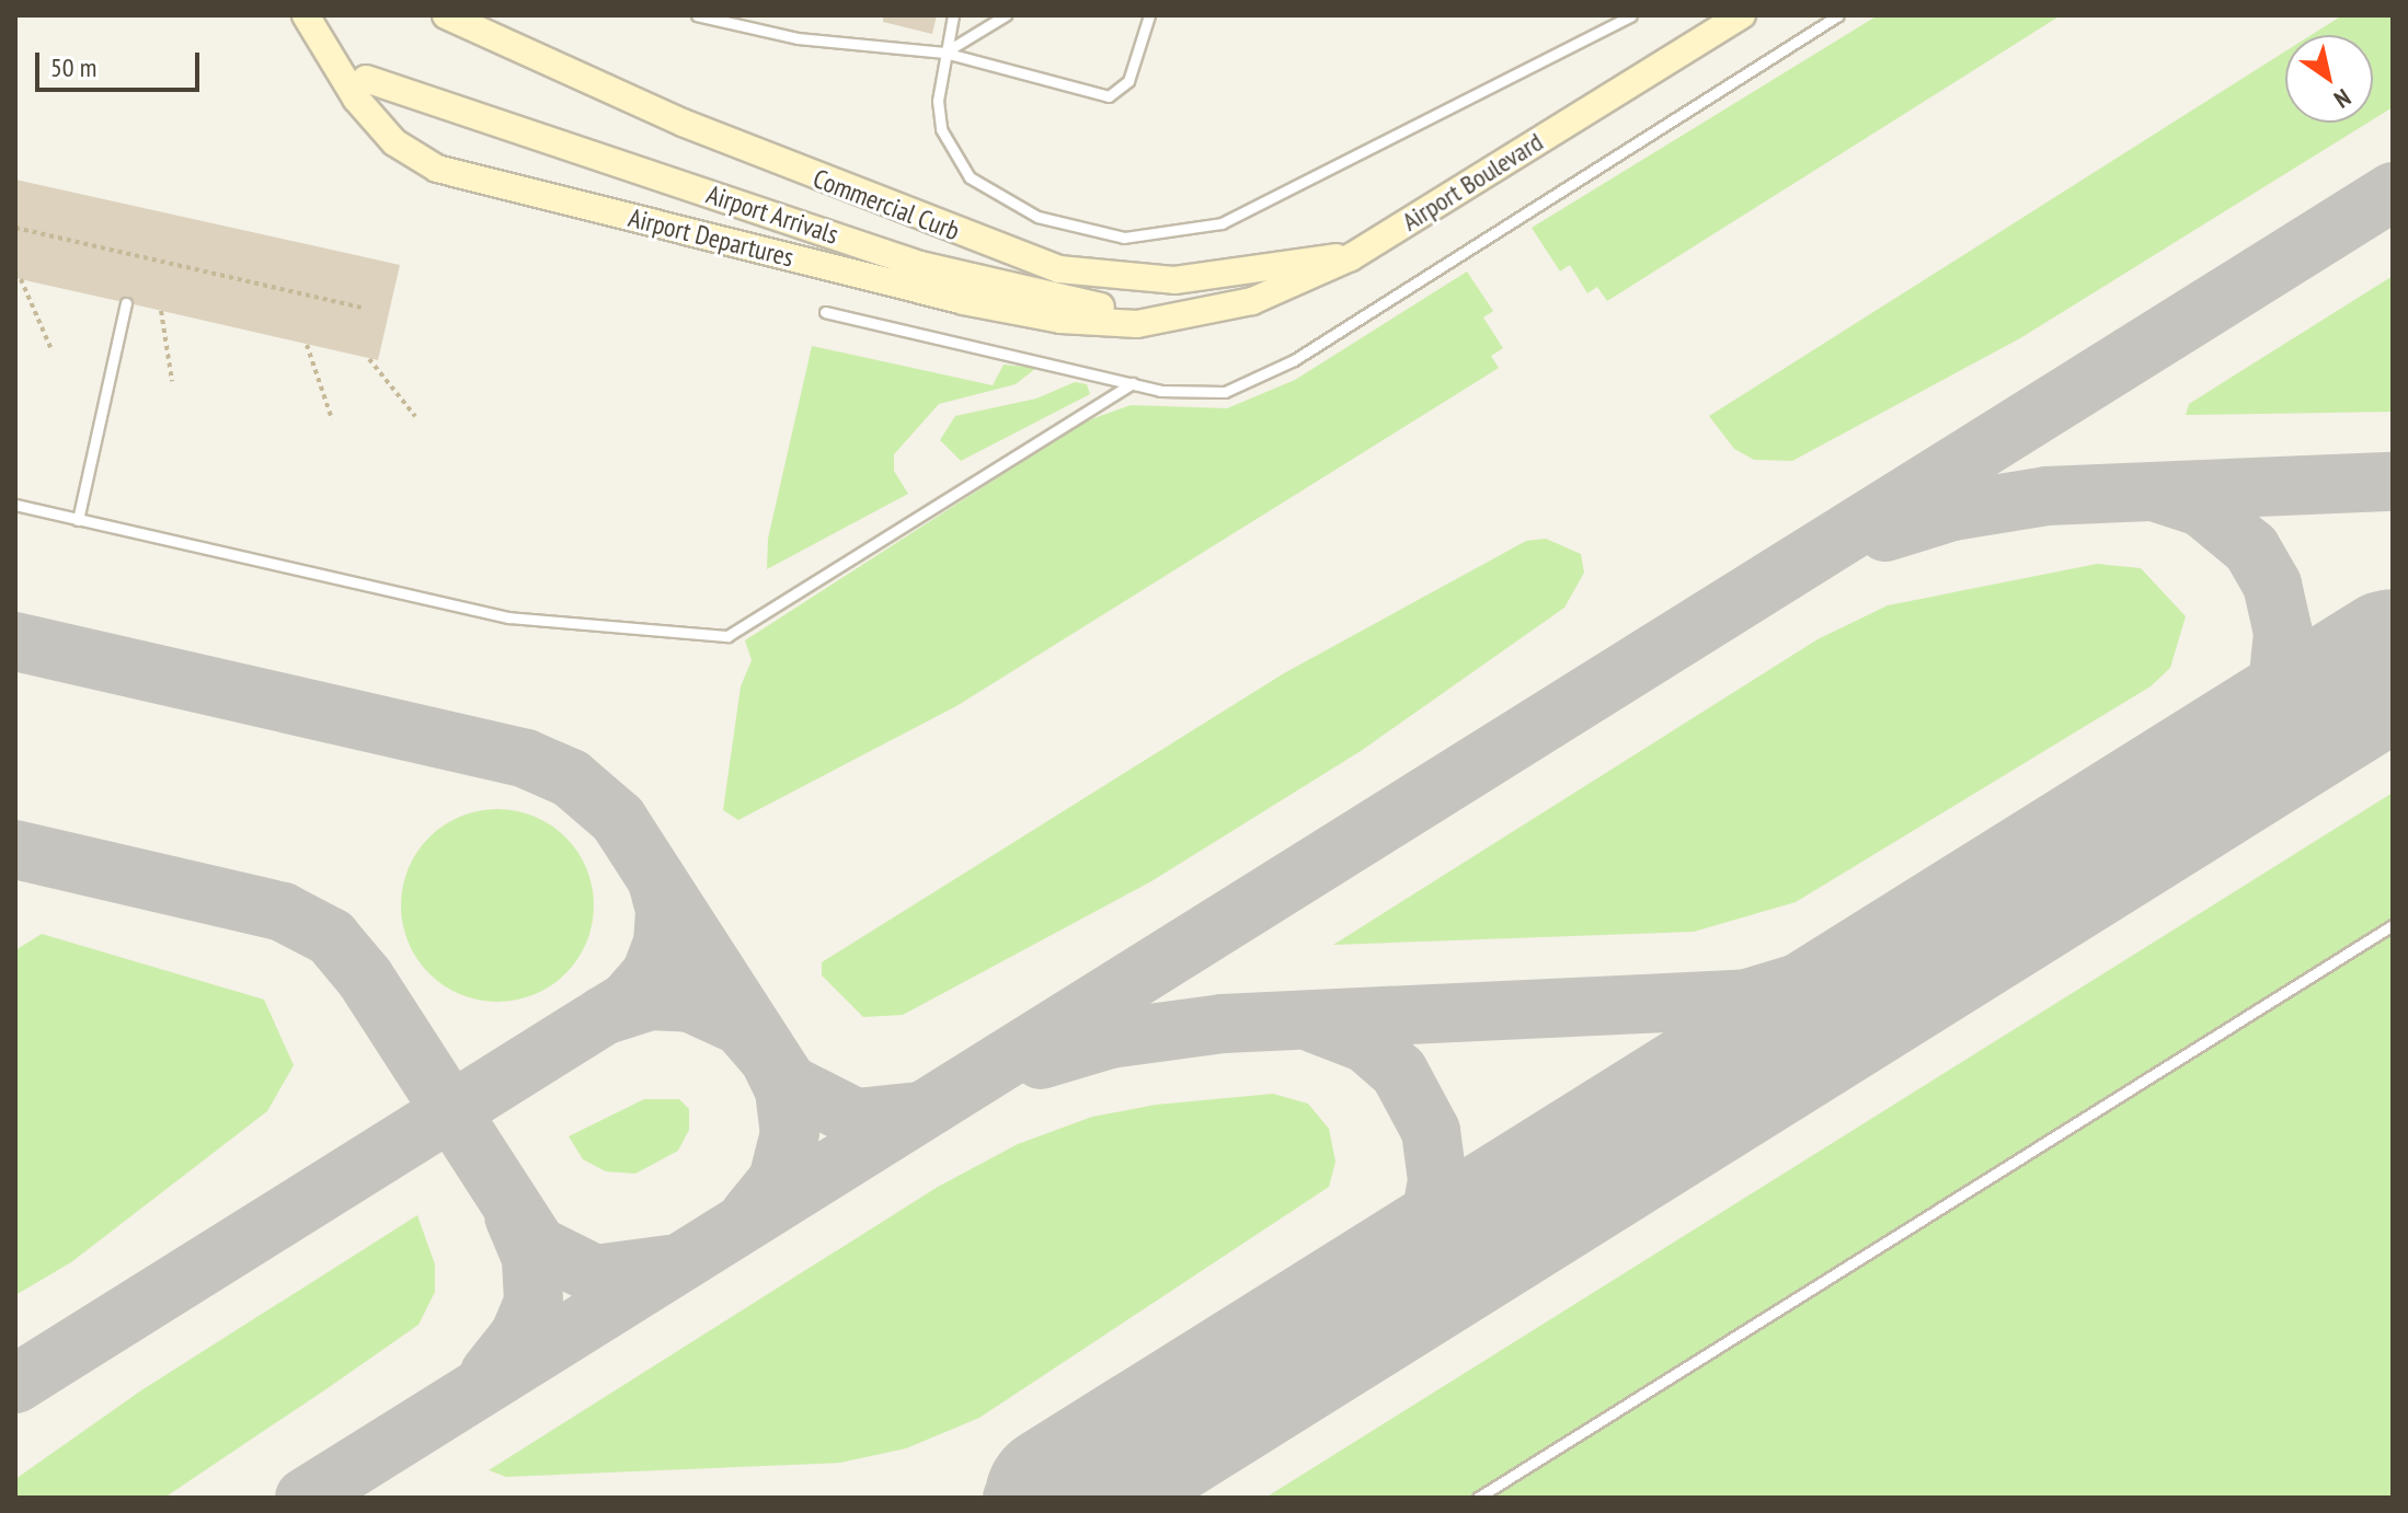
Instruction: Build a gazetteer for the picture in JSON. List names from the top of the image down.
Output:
{
  "streets": {
    "street": [
      "Airport Boulevard",
      "Commercial Curb",
      "Airport Arrivals",
      "Airport Departures"
    ]
  },
  "crossings": [
    ["Airport Boulevard", "Commercial Curb"],
    ["Airport Boulevard", "Airport Arrivals"],
    ["Airport Boulevard", "Airport Departures"],
    ["Airport Arrivals", "Airport Departures"]
  ],
  "scale_bar": "50 m",
  "north": "bottom right"
}
